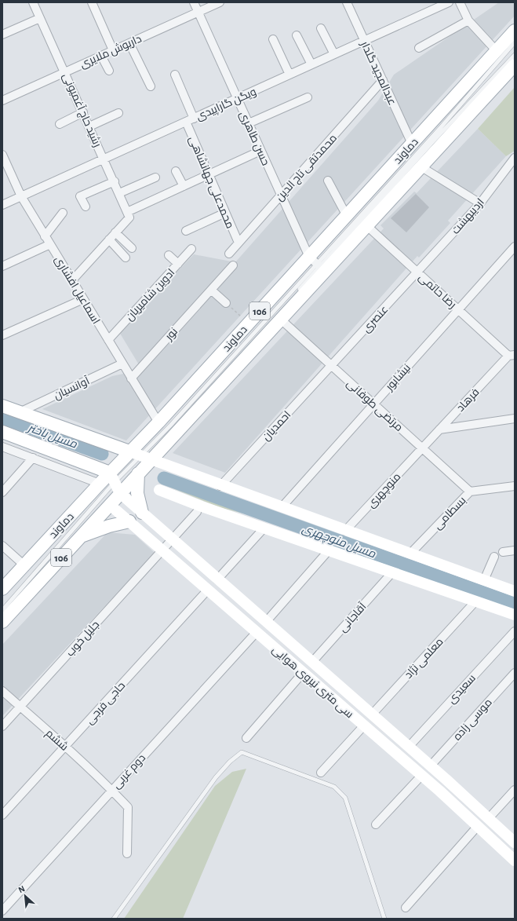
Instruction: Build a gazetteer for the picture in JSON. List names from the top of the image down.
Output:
{
  "streets": {
    "main road": ["دماوند", "106", "سی متری نیروی هوایی"],
    "street": [
      "داریوش ملایری",
      "عبدالمجید گلدار",
      "ویگن گاراپیدی",
      "رشید حاج آغمیونی",
      "حسن طاهری",
      "محمدتقی تاج الدین",
      "محمدعلی جهانشاهی",
      "اردیبهشت",
      "اسماعیل افشاری",
      "رضا حاتمی",
      "ادوین شامیریان",
      "عنصری",
      "نور",
      "نیشابور",
      "آوانسیان",
      "فرهاد",
      "مرتضی طوفانی",
      "احمدیان",
      "منوچهری",
      "بسطامی",
      "آقاجانی",
      "جلیل خوب",
      "معلمی نژاد",
      "سعیدی",
      "حاجی فرجی",
      "موسی زاده",
      "ششم",
      "دوم غربی"
    ]
  },
  "crossings": [
    ["داریوش ملایری", "رشید حاج آغمیونی"],
    ["داریوش ملایری", "حسن طاهری"],
    ["عبدالمجید گلدار", "ویگن گاراپیدی"],
    ["عبدالمجید گلدار", "دماوند"],
    ["عبدالمجید گلدار", "محمدتقی تاج الدین"],
    ["ویگن گاراپیدی", "رشید حاج آغمیونی"],
    ["ویگن گاراپیدی", "حسن طاهری"],
    ["ویگن گاراپیدی", "محمدعلی جهانشاهی"],
    ["ویگن گاراپیدی", "اسماعیل افشاری"],
    ["حسن طاهری", "دماوند"],
    ["حسن طاهری", "محمدتقی تاج الدین"],
    ["دماوند", "اسماعیل افشاری"],
    ["دماوند", "رضا حاتمی"],
    ["دماوند", "106"],
    ["دماوند", "مرتضی طوفانی"],
    ["دماوند", "سی متری نیروی هوایی"],
    ["محمدتقی تاج الدین", "محمدعلی جهانشاهی"],
    ["اردیبهشت", "رضا حاتمی"],
    ["اردیبهشت", "عنصری"],
    ["اسماعیل افشاری", "ادوین شامیریان"],
    ["اسماعیل افشاری", "نور"],
    ["اسماعیل افشاری", "آوانسیان"],
    ["رضا حاتمی", "عنصری"],
    ["رضا حاتمی", "نیشابور"],
    ["رضا حاتمی", "فرهاد"],
    ["106", "سی متری نیروی هوایی"],
    ["عنصری", "مرتضی طوفانی"],
    ["عنصری", "احمدیان"],
    ["نیشابور", "مرتضی طوفانی"],
    ["فرهاد", "مرتضی طوفانی"],
    ["فرهاد", "منوچهری"],
    ["مرتضی طوفانی", "احمدیان"],
    ["مرتضی طوفانی", "منوچهری"],
    ["مرتضی طوفانی", "بسطامی"],
    ["آقاجانی", "سی متری نیروی هوایی"],
    ["جلیل خوب", "سی متری نیروی هوایی"],
    ["جلیل خوب", "ششم"],
    ["معلمی نژاد", "سی متری نیروی هوایی"],
    ["سی متری نیروی هوایی", "سعیدی"],
    ["سی متری نیروی هوایی", "حاجی فرجی"],
    ["سی متری نیروی هوایی", "موسی زاده"],
    ["سی متری نیروی هوایی", "دوم غربی"],
    ["حاجی فرجی", "ششم"],
    ["ششم", "دوم غربی"]
  ],
  "water": ["مسیل باختر", "مسیل منوچهری"],
  "north": "top left"
}
